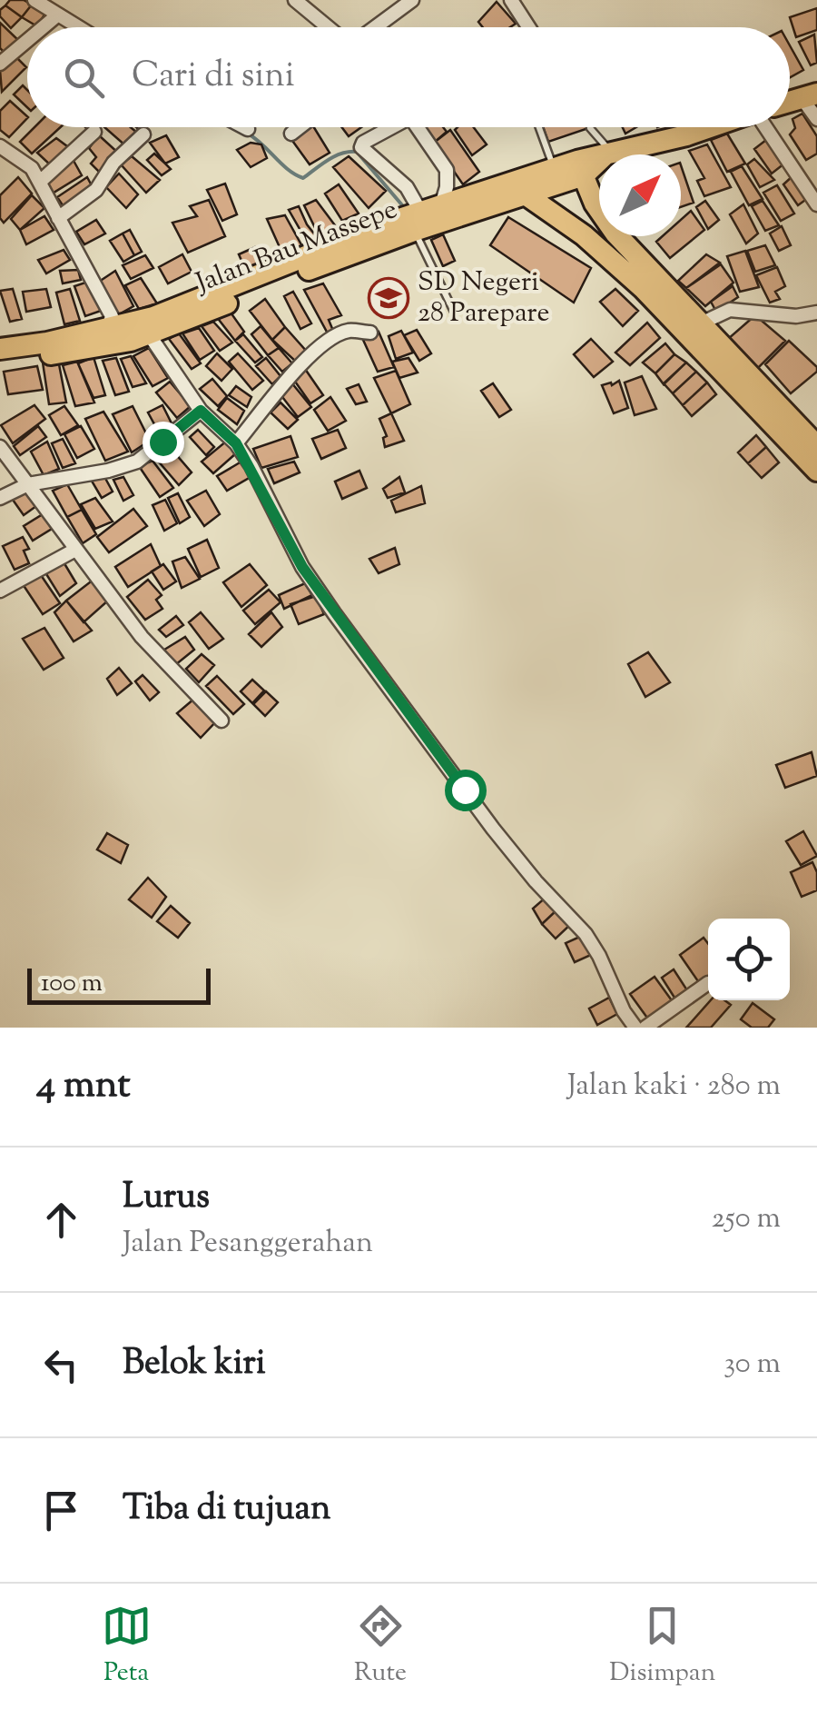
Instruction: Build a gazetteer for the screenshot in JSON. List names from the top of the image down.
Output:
{
  "streets": {
    "highway": ["Jalan Bau Massepe"]
  },
  "places": {
    "school or university": ["SD Negeri 28 Parepare"]
  },
  "scale_bar": "100 m",
  "north": "top right",
  "page": {
    "search": "Cari di sini",
    "scale": "100 m",
    "heading": ["4 mnt", "Jalan kaki · 280 m"],
    "list": [
      ["Lurus", "Jalan Pesanggerahan", "250 m"],
      ["Belok kiri", "30 m"],
      "Tiba di tujuan"
    ],
    "nav": ["Peta", "Rute", "Disimpan"]
  }
}
